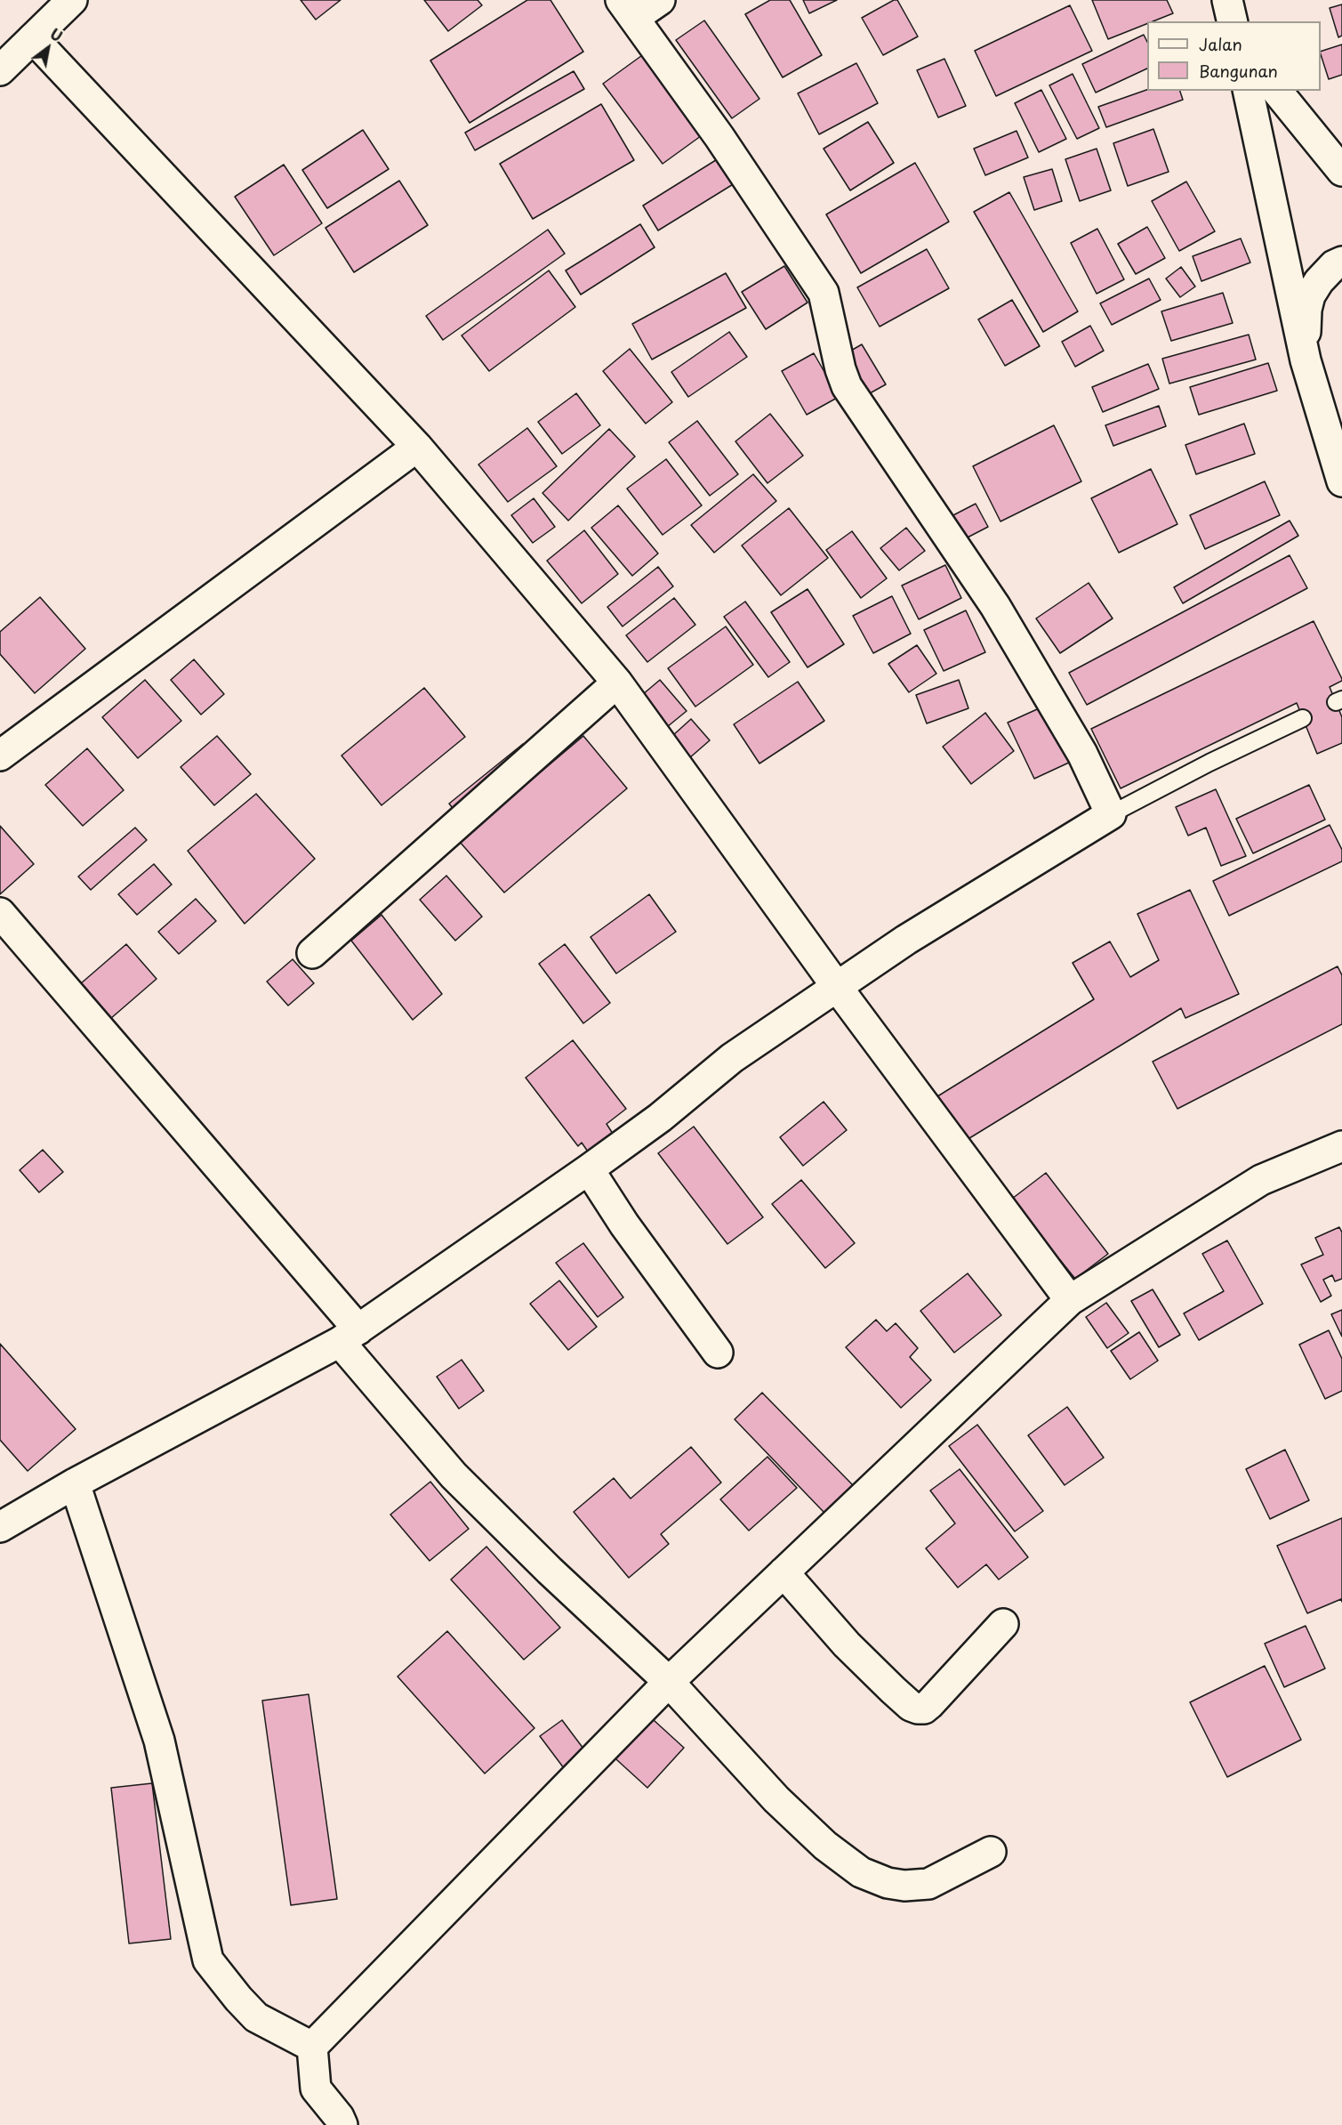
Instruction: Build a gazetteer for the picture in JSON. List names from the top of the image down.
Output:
{
  "legend": ["Jalan", "Bangunan"],
  "north": "top right"
}
